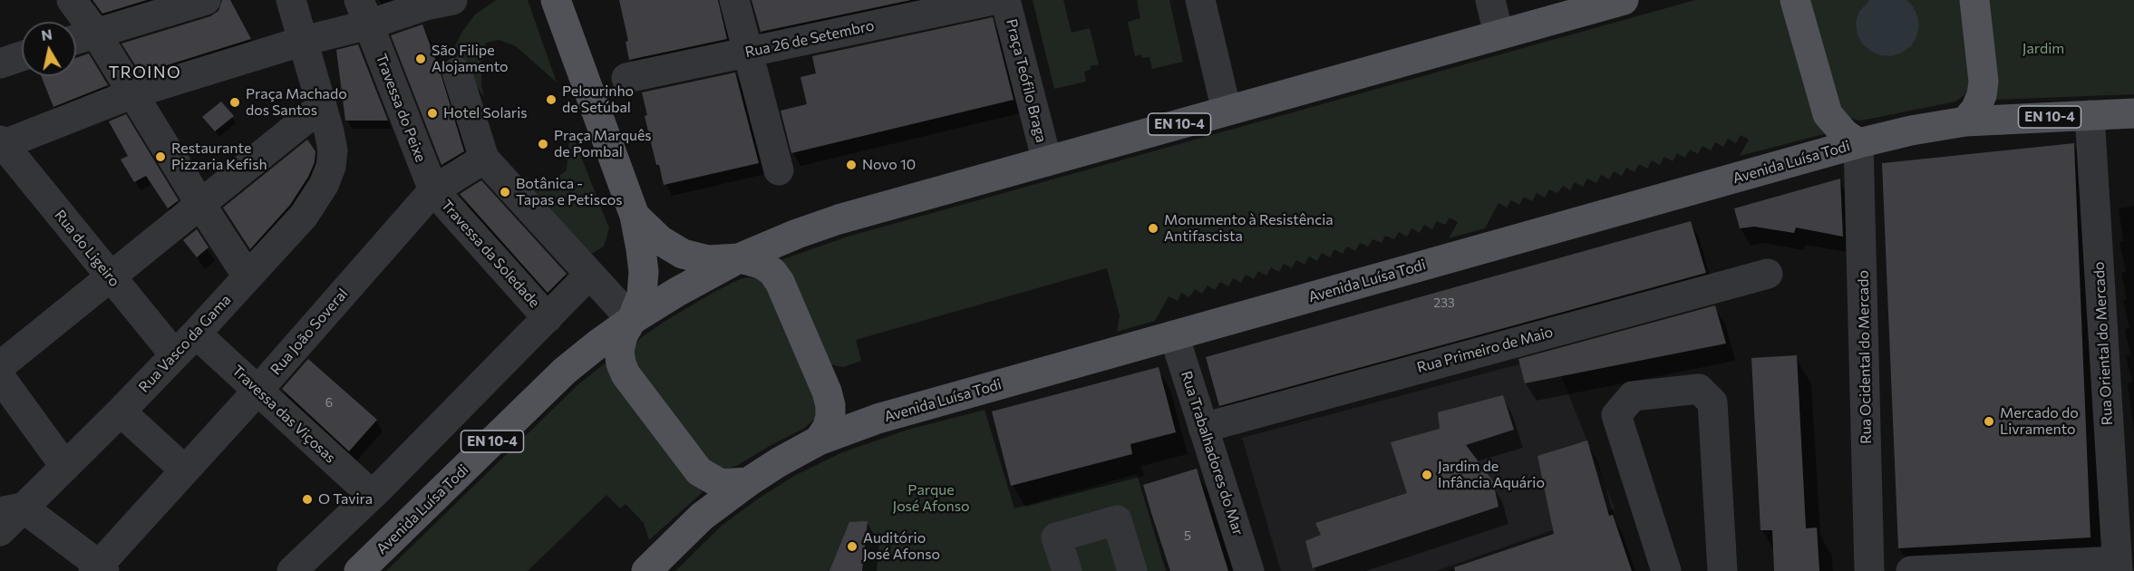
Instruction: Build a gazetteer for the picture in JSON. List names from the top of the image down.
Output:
{
  "streets": {
    "main road": ["EN 10-4", "Avenida Luísa Todi"],
    "street": [
      "Rua 26 de Setembro",
      "Praça Teófilo Braga",
      "Travessa do Peixe",
      "Rua do Ligeiro",
      "Travessa da Soledade",
      "Rua João Soveral",
      "Rua Vasco da Gama",
      "Rua Oriental do Mercado",
      "Rua Primeiro de Maio",
      "Rua Ocidental do Mercado",
      "Travessa das Viçosas",
      "Rua Trabalhadores do Mar"
    ]
  },
  "crossings": [
    ["Praça Teófilo Braga", "Avenida Luísa Todi"],
    ["Travessa do Peixe", "Travessa da Soledade"],
    ["Travessa do Peixe", "Rua João Soveral"],
    ["Avenida Luísa Todi", "Rua Oriental do Mercado"],
    ["Avenida Luísa Todi", "Rua Ocidental do Mercado"],
    ["Avenida Luísa Todi", "Rua Trabalhadores do Mar"],
    ["Rua do Ligeiro", "Rua Vasco da Gama"],
    ["Travessa da Soledade", "Rua João Soveral"],
    ["Rua João Soveral", "Travessa das Viçosas"],
    ["Rua Vasco da Gama", "Travessa das Viçosas"],
    ["Rua Primeiro de Maio", "Rua Trabalhadores do Mar"]
  ],
  "districts": ["TROINO"],
  "parks": ["Jardim", "Parque José Afonso"],
  "places": [
    "São Filipe Alojamento",
    "Pelourinho de Setúbal",
    "Praça Machado dos Santos",
    "Hotel Solaris",
    "Praça Marquês de Pombal",
    "Restaurante Pizzaria Kefish",
    "Novo 10",
    "Botânica - Tapas e Petiscos",
    "Monumento à Resistência Antifascista",
    "Mercado do Livramento",
    "Jardim de Infância Aquário",
    "O Tavira",
    "Auditório José Afonso"
  ],
  "house_numbers": ["233", "6", "5"],
  "north": "top"
}
